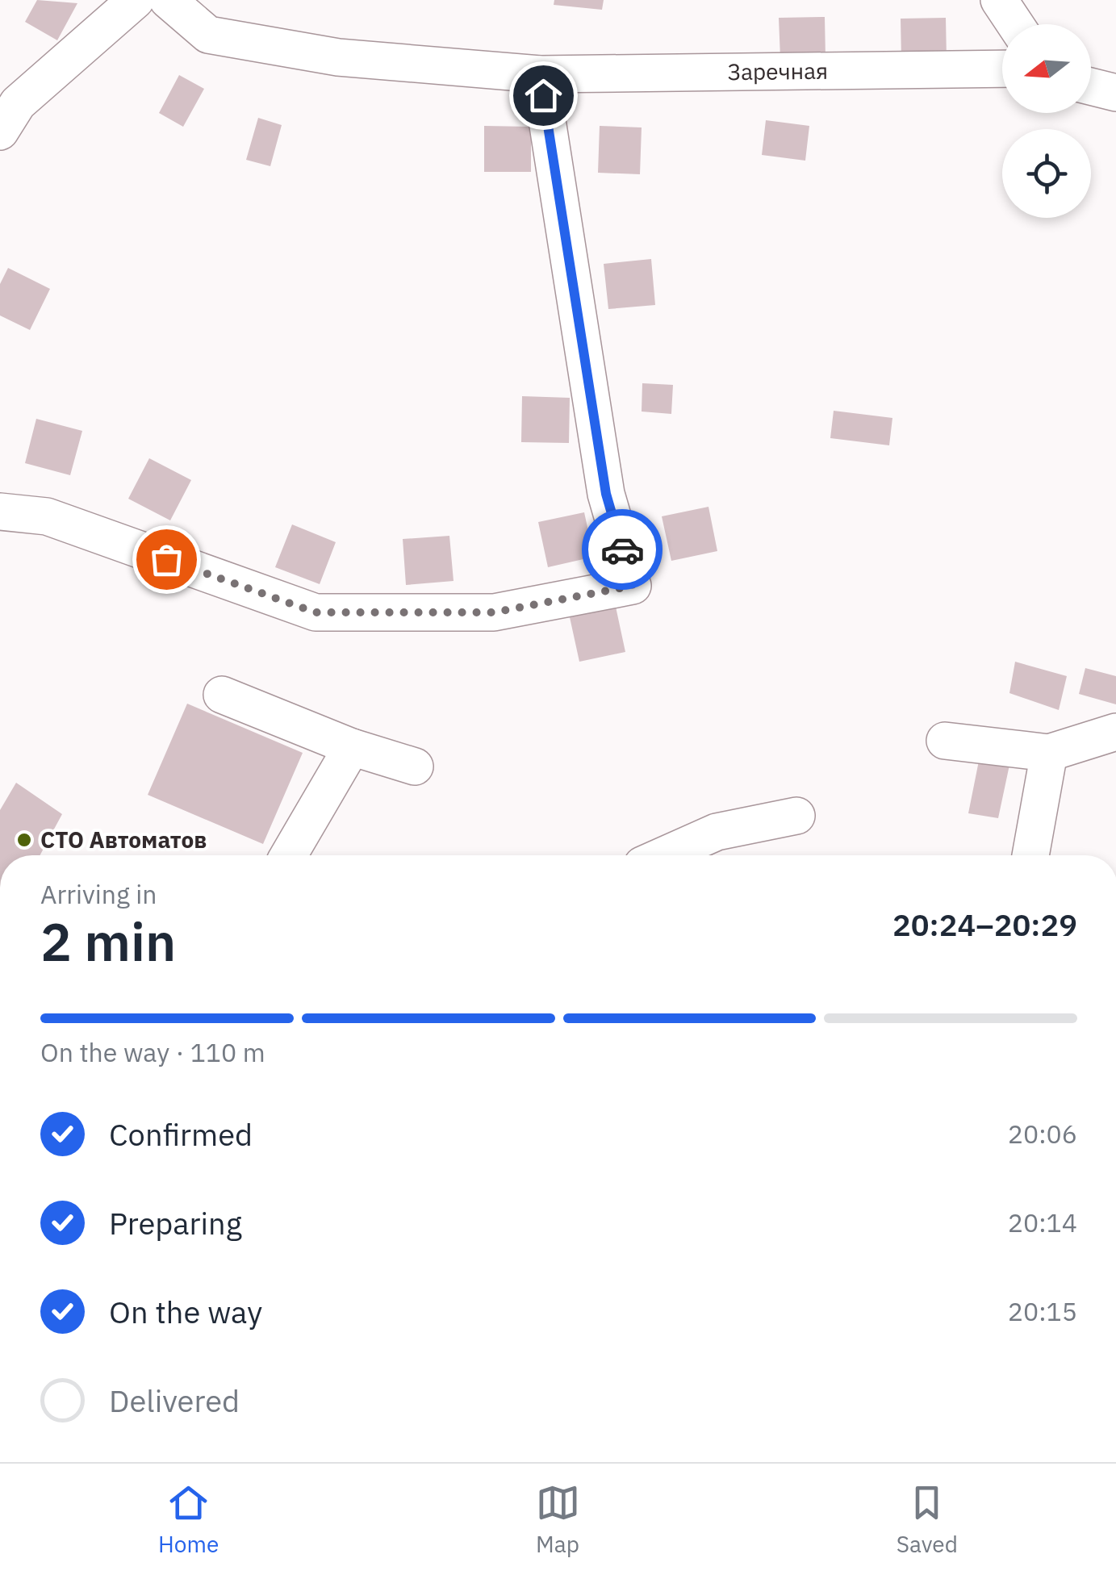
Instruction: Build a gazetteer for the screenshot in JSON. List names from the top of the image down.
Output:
{
  "streets": {
    "street": ["Заречная"]
  },
  "places": ["СТО Автоматов"],
  "north": "left",
  "page": {
    "heading": ["2 min", "Arriving in", "20:24–20:29"],
    "bar": "On the way · 110 m",
    "list": [
      ["Confirmed", "20:06"],
      ["Preparing", "20:14"],
      ["On the way", "20:15"],
      "Delivered"
    ],
    "tabs": ["Home", "Map", "Saved"]
  }
}
